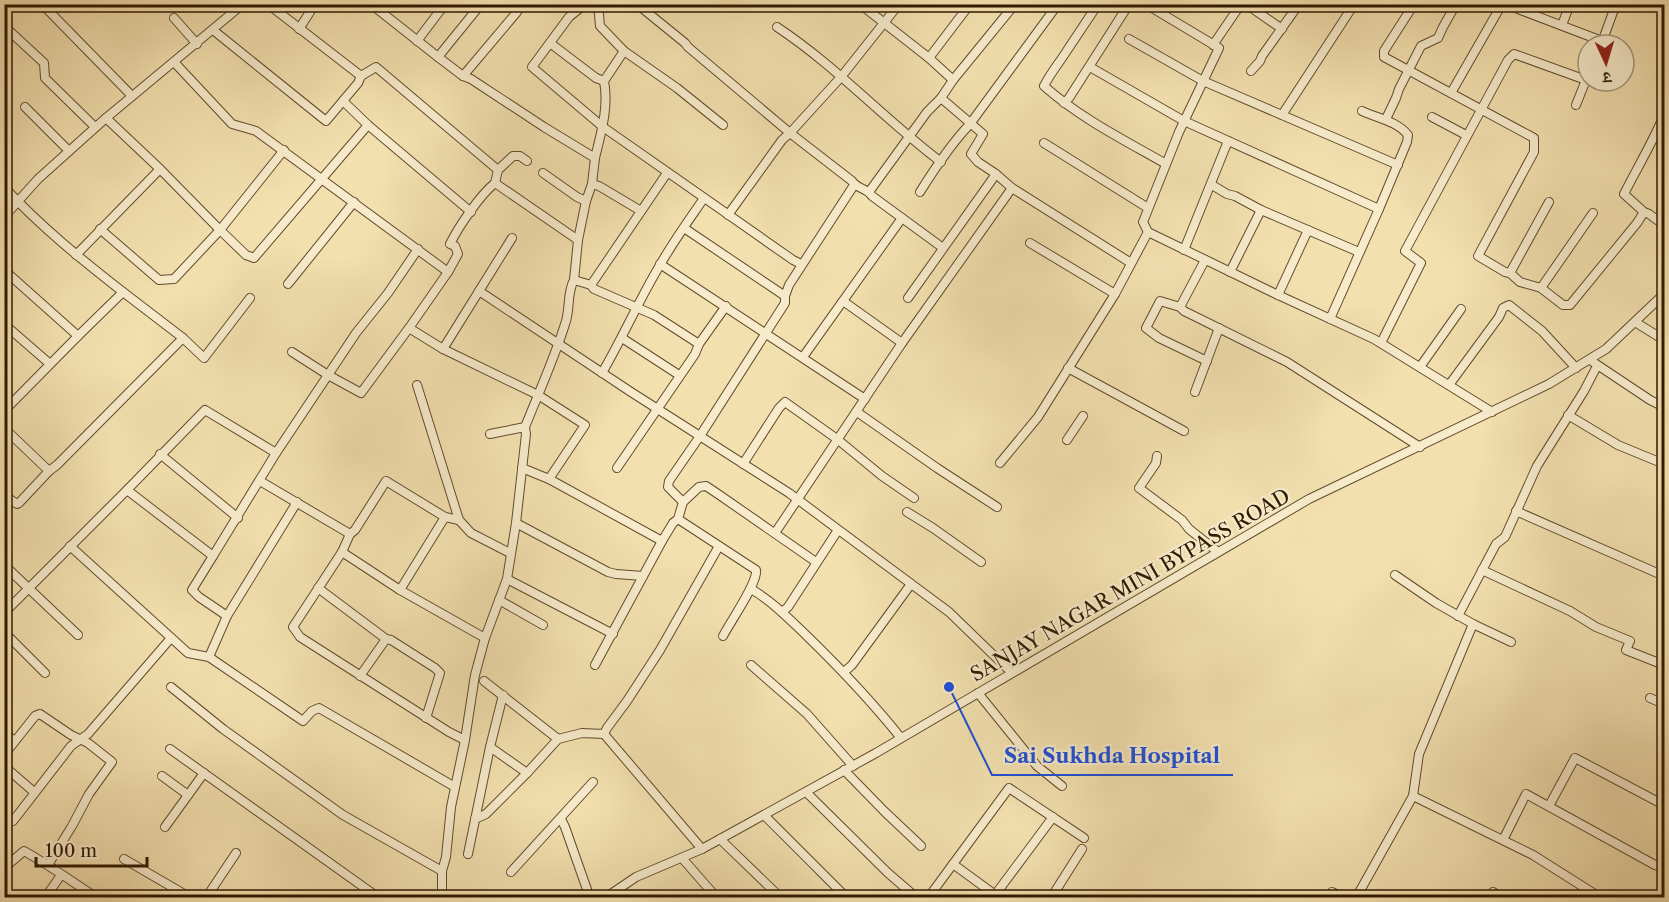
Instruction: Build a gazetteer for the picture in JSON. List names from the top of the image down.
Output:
{
  "streets": {
    "street": ["SANJAY NAGAR MINI BYPASS ROAD"]
  },
  "places": ["Sai Sukhda Hospital"],
  "scale_bar": "100 m",
  "north": "bottom"
}
